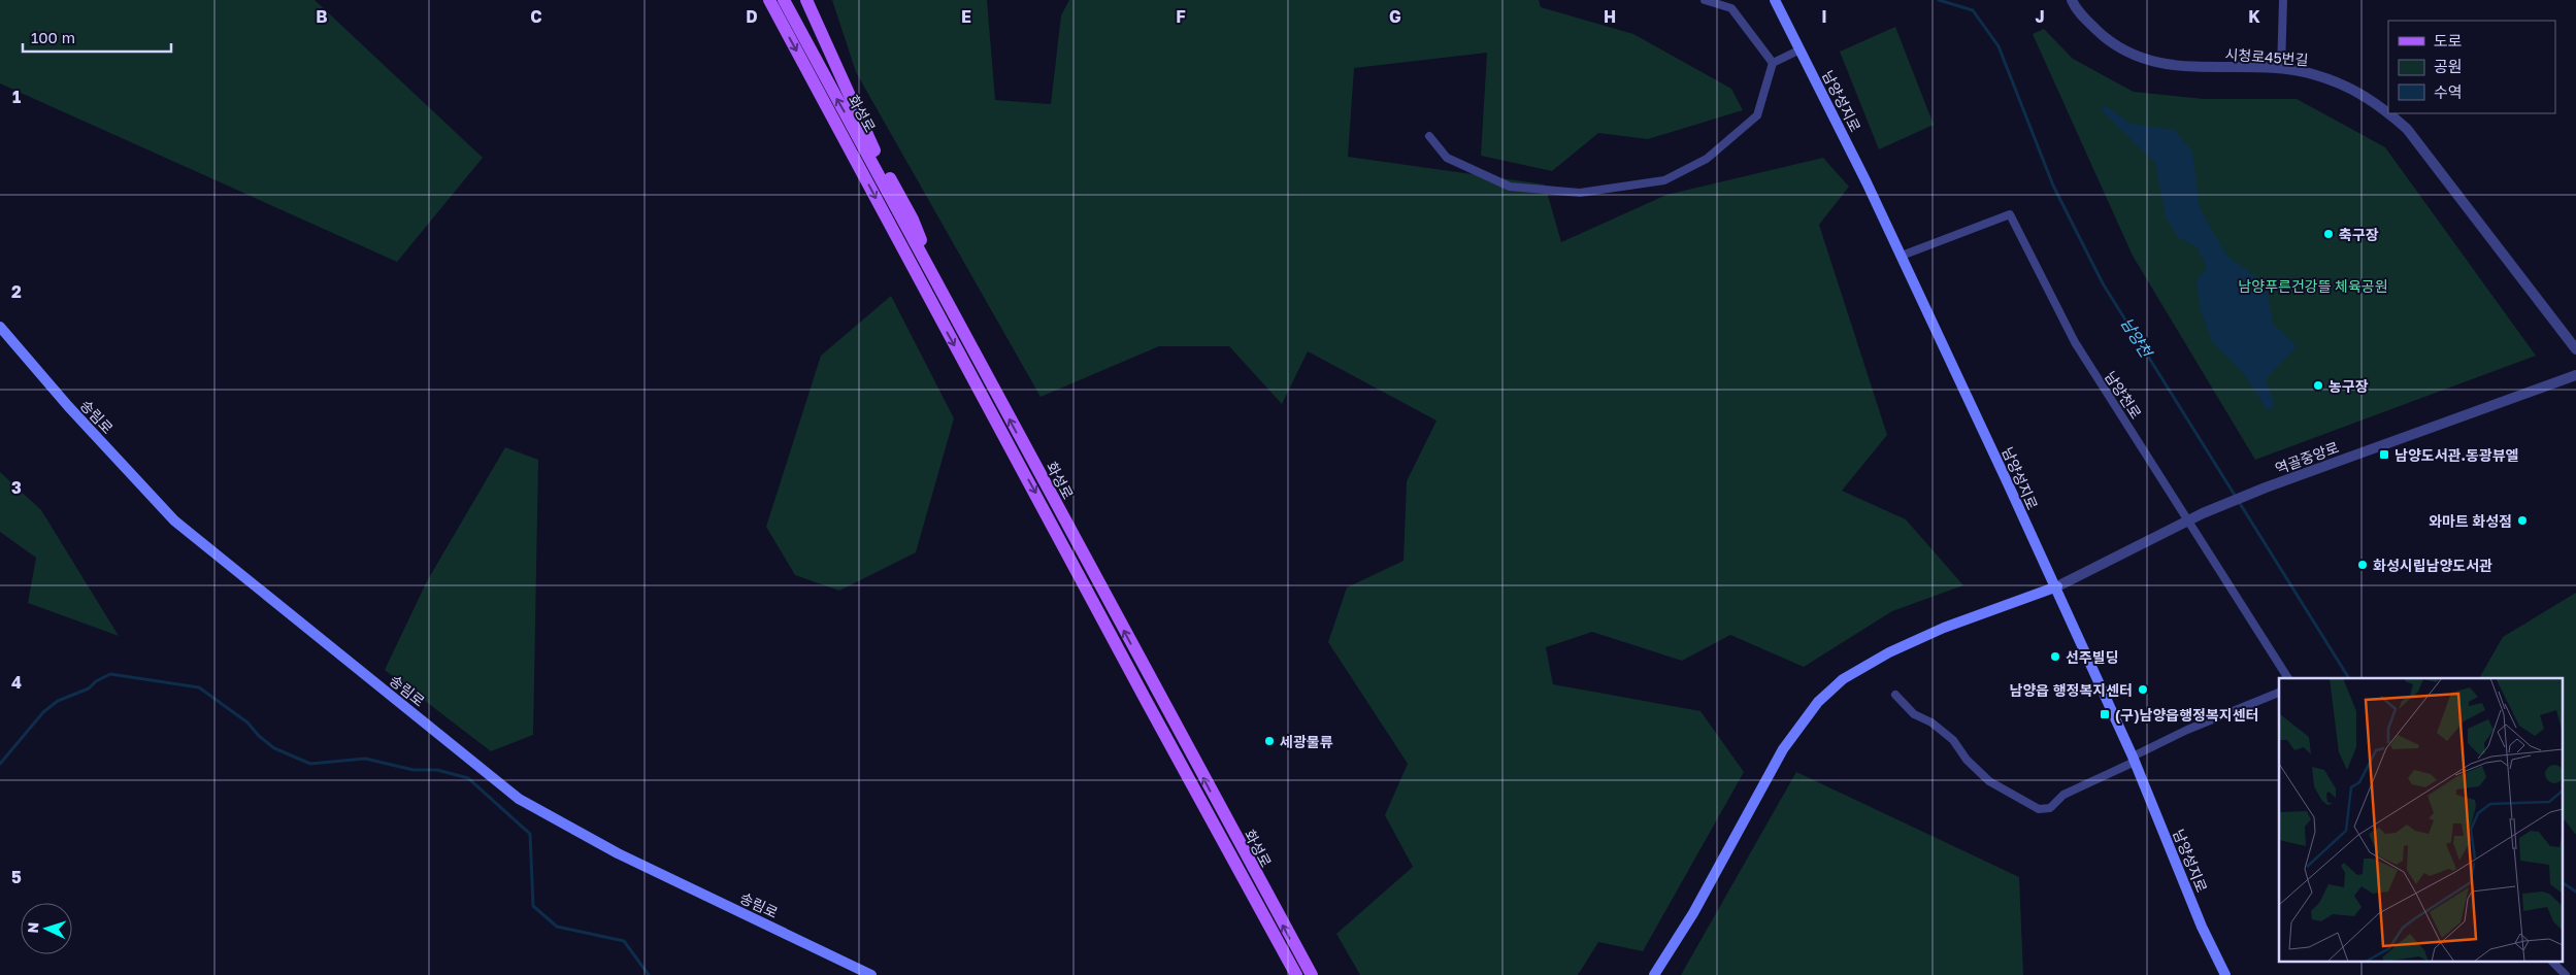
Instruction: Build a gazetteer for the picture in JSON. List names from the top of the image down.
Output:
{
  "streets": {
    "main road": ["남양성지로", "화성로", "송림로"],
    "street": ["시청로45번길", "남양천로", "역골중앙로"]
  },
  "crossings": [
    ["남양성지로", "남양천로"],
    ["남양성지로", "역골중앙로"],
    ["남양천로", "역골중앙로"]
  ],
  "water": ["남양천"],
  "parks": ["남양푸른건강뜰 체육공원"],
  "places": {
    "other": [
      "축구장",
      "농구장",
      "와마트 화성점",
      "화성시립남양도서관",
      "선주빌딩",
      "남양읍 행정복지센터",
      "세광물류"
    ],
    "transit": ["남양도서관.동광뷰엘", "(구)남양읍행정복지센터"]
  },
  "legend": ["도로", "공원", "수역"],
  "scale_bar": "100 m",
  "north": "left",
  "grid": {
    "columns": [
      "B",
      "C",
      "D",
      "E",
      "F",
      "G",
      "H",
      "I",
      "J",
      "K"
    ],
    "rows": [
      "1",
      "2",
      "3",
      "4",
      "5"
    ]
  }
}
